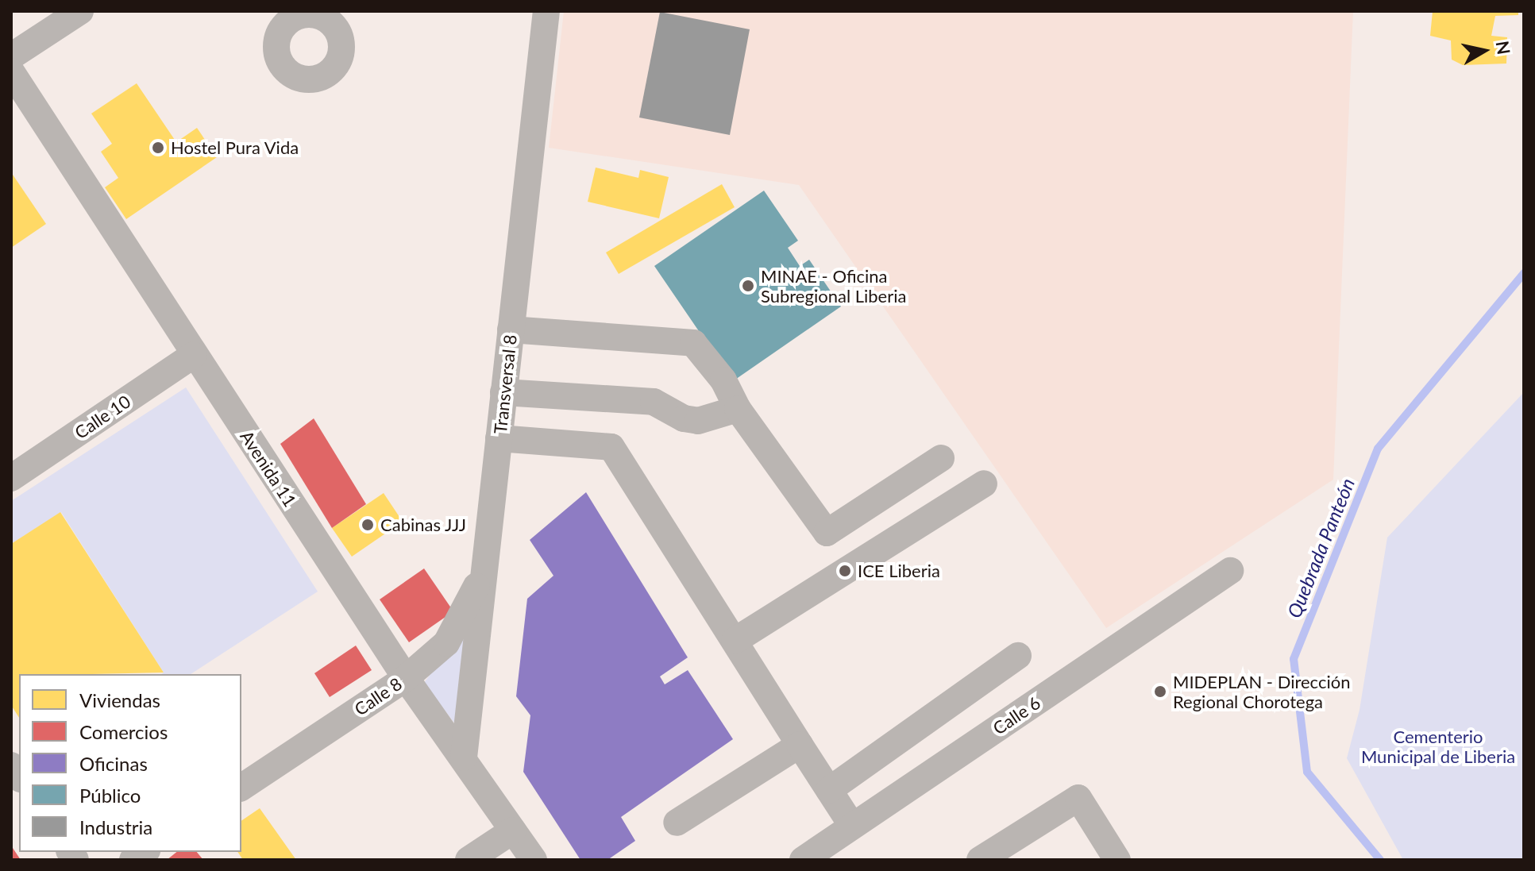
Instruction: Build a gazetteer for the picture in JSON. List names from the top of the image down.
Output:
{
  "streets": {
    "street": [
      "Transversal 8",
      "Calle 10",
      "Avenida 11",
      "Calle 8",
      "Calle 6"
    ]
  },
  "crossings": [
    ["Transversal 8", "Avenida 11"],
    ["Transversal 8", "Calle 8"],
    ["Calle 10", "Avenida 11"],
    ["Avenida 11", "Calle 8"]
  ],
  "water": ["Quebrada Panteón"],
  "parks": ["Cementerio Municipal de Liberia"],
  "places": [
    "Hostel Pura Vida",
    "MINAE - Oficina Subregional Liberia",
    "Cabinas JJJ",
    "ICE Liberia",
    "MIDEPLAN - Dirección Regional Chorotega"
  ],
  "legend": [
    "Viviendas",
    "Comercios",
    "Oficinas",
    "Público",
    "Industria"
  ],
  "north": "right"
}
